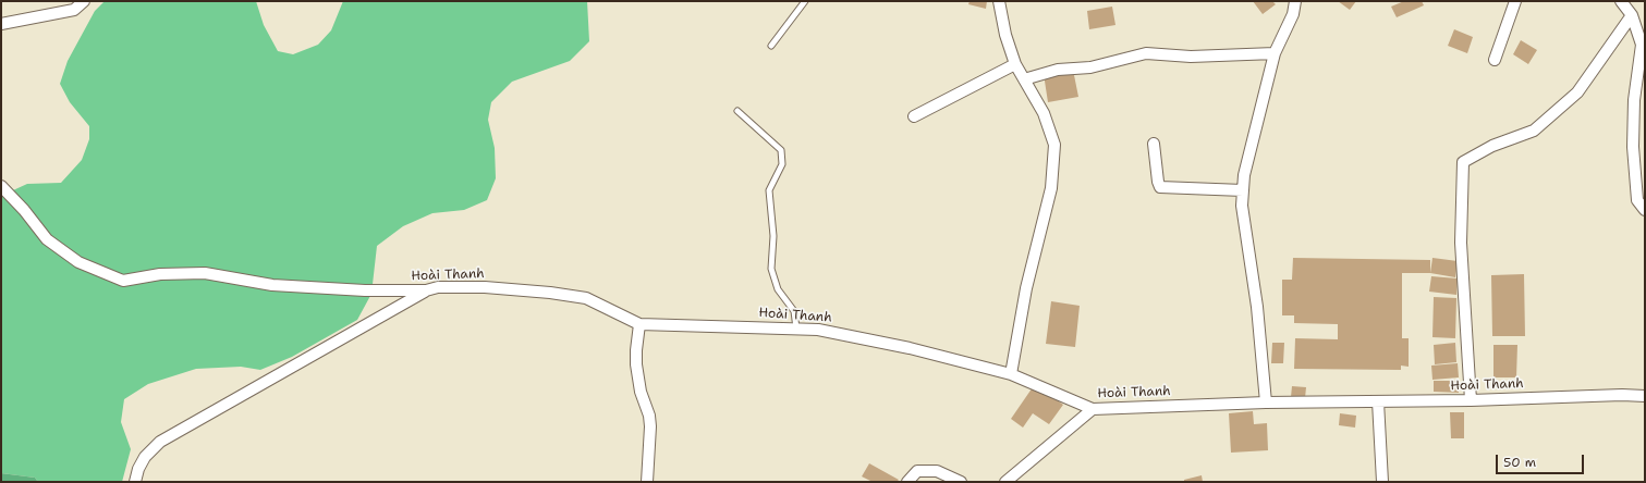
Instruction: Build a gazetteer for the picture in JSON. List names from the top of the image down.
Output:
{
  "streets": {
    "street": ["Hoài Thanh"]
  },
  "scale_bar": "50 m"
}
